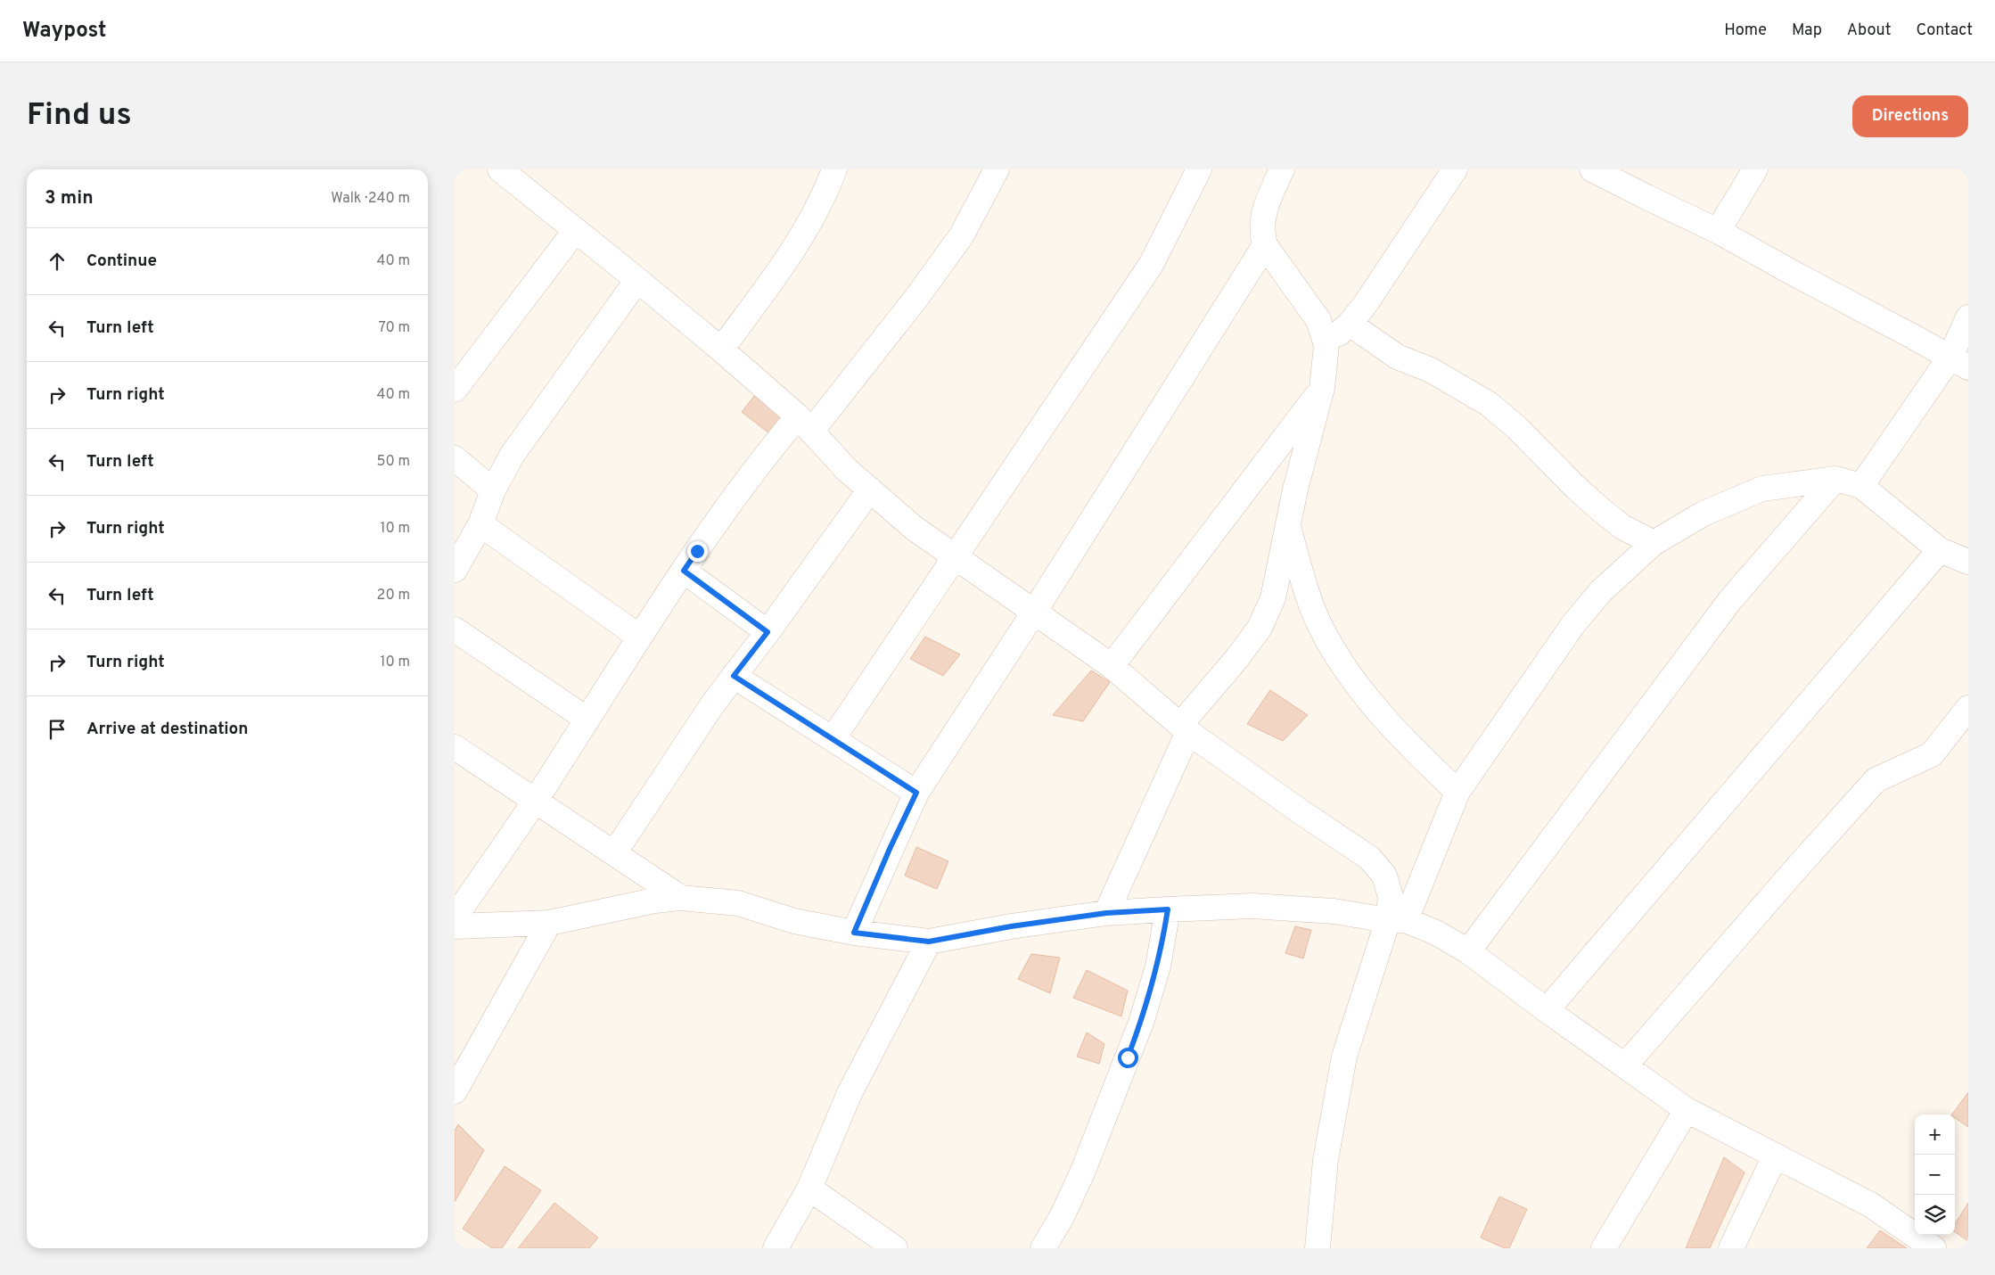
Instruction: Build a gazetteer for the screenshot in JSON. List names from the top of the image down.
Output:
{
  "page": {
    "header": "Waypost",
    "nav": [
      "Home",
      "Map",
      "About",
      "Contact"
    ],
    "buttons": "Directions",
    "title": "Find us",
    "heading": ["3 min", "Walk · 240 m"],
    "list": [
      ["Continue", "40 m"],
      ["Turn left", "70 m"],
      ["Turn right", "40 m"],
      ["Turn left", "50 m"],
      ["Turn right", "10 m"],
      ["Turn left", "20 m"],
      ["Turn right", "10 m"],
      "Arrive at destination"
    ],
    "map_buttons": ["+", "−"]
  }
}
